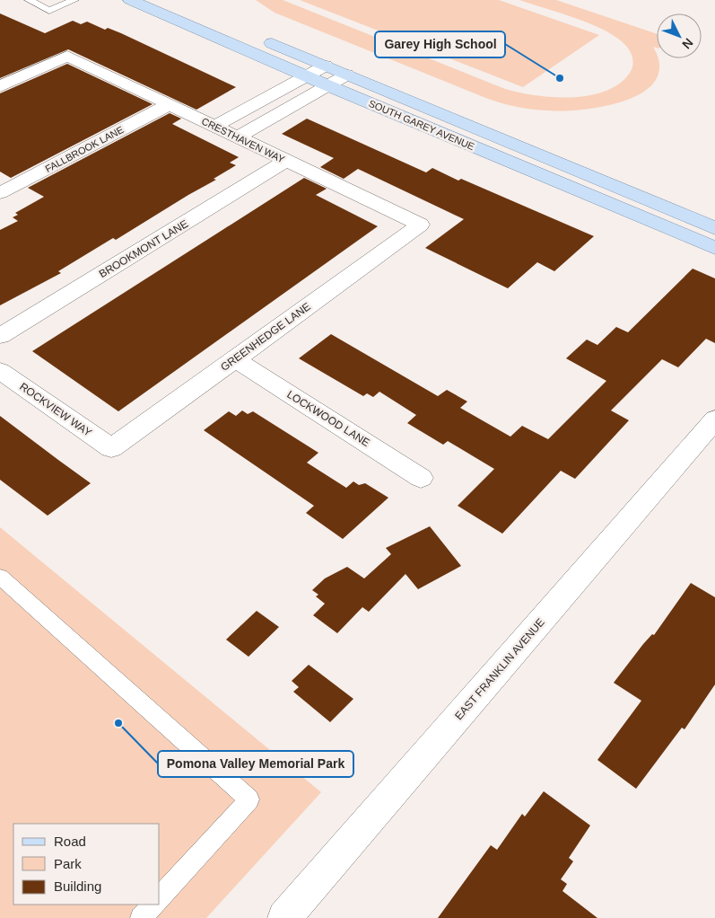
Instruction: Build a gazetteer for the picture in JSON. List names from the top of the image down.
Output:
{
  "streets": {
    "main road": ["SOUTH GAREY AVENUE"],
    "street": [
      "CRESTHAVEN WAY",
      "FALLBROOK LANE",
      "BROOKMONT LANE",
      "GREENHEDGE LANE",
      "ROCKVIEW WAY",
      "LOCKWOOD LANE",
      "EAST FRANKLIN AVENUE"
    ]
  },
  "crossings": [
    ["CRESTHAVEN WAY", "FALLBROOK LANE"],
    ["CRESTHAVEN WAY", "BROOKMONT LANE"],
    ["CRESTHAVEN WAY", "GREENHEDGE LANE"],
    ["GREENHEDGE LANE", "ROCKVIEW WAY"],
    ["GREENHEDGE LANE", "LOCKWOOD LANE"]
  ],
  "places": ["Garey High School", "Pomona Valley Memorial Park"],
  "legend": ["Road", "Park", "Building"],
  "north": "bottom right"
}
